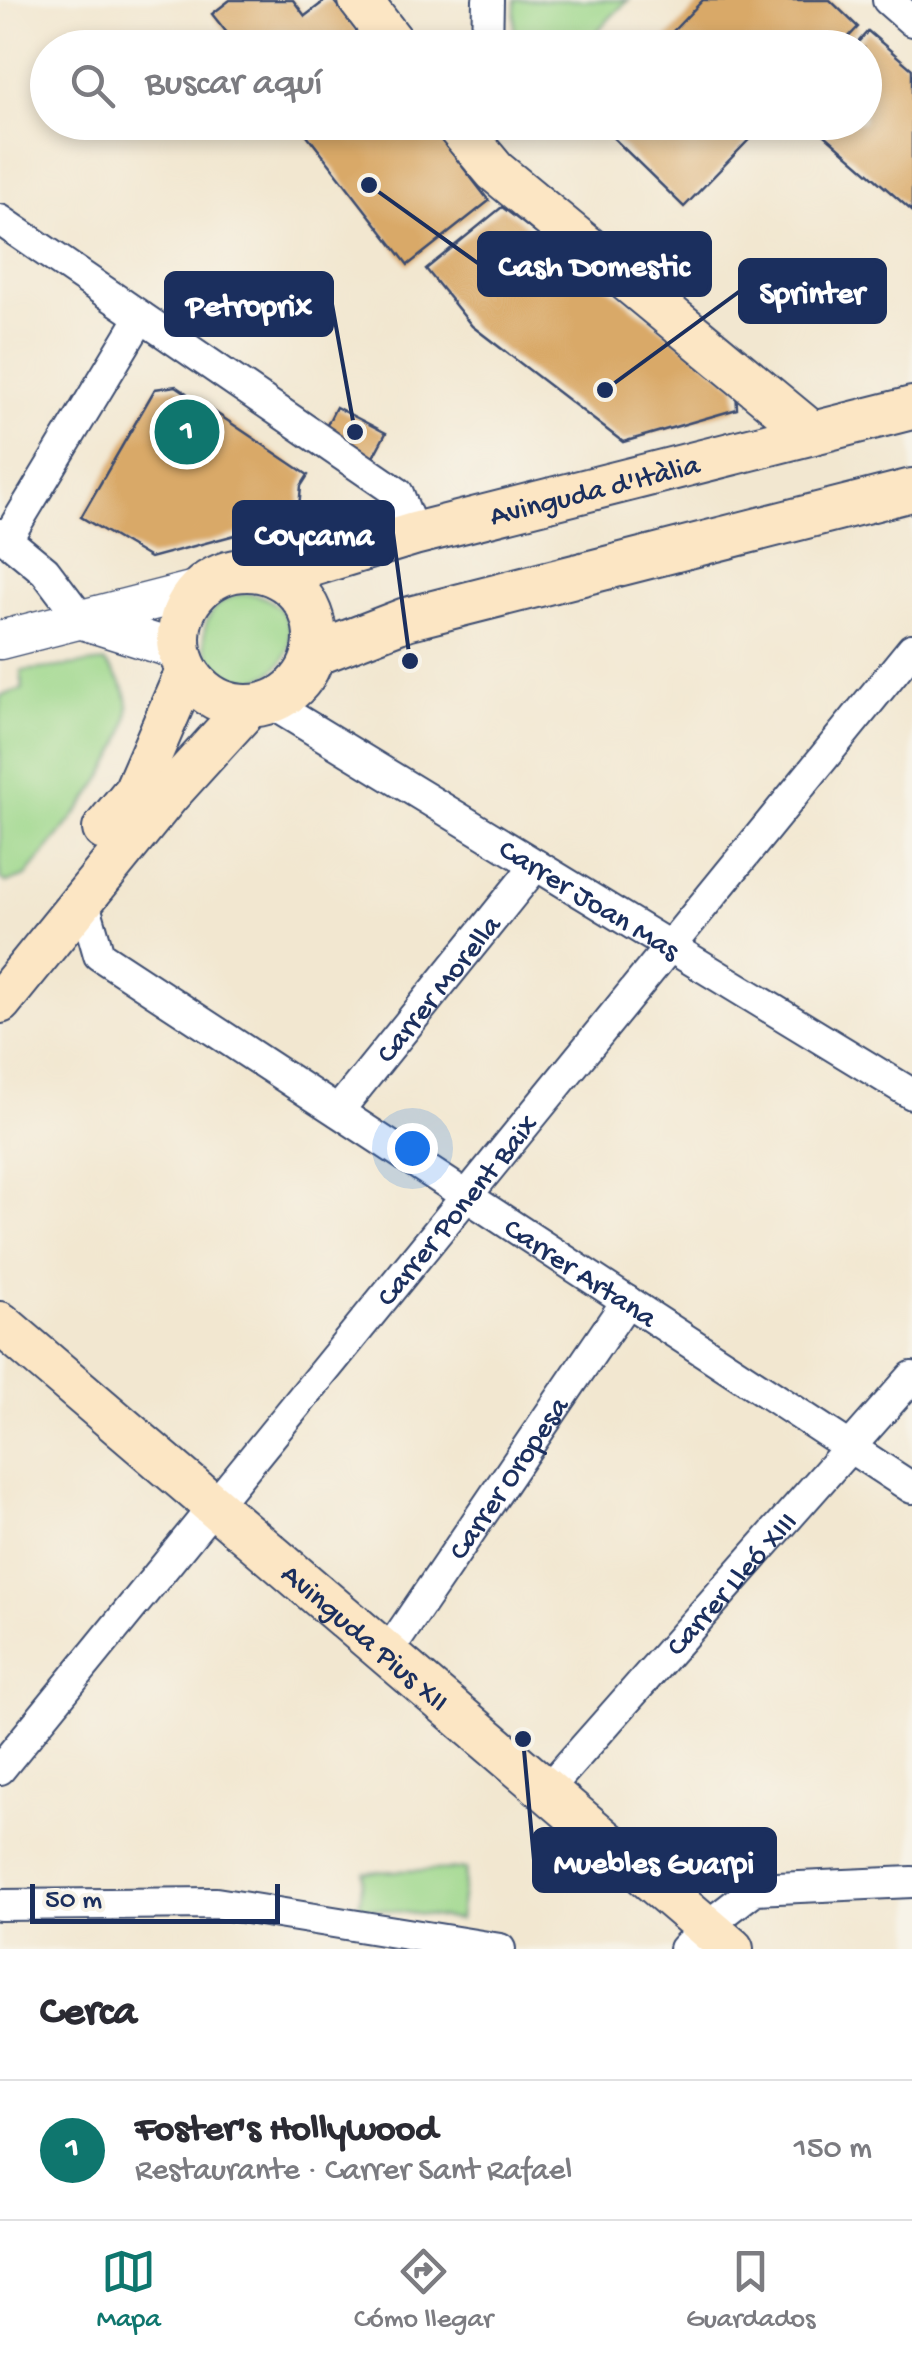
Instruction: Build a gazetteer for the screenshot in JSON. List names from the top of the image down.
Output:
{
  "streets": {
    "main road": ["Avinguda d'Itàlia", "Avinguda Pius XII"],
    "street": [
      "Carrer Joan Mas",
      "Carrer Morella",
      "Carrer Ponent Baix",
      "Carrer Artana",
      "Carrer Oropesa",
      "Carrer Lleó XIII"
    ]
  },
  "crossings": [
    ["Avinguda d'Itàlia", "Carrer Joan Mas"],
    ["Carrer Joan Mas", "Carrer Morella"],
    ["Carrer Joan Mas", "Carrer Ponent Baix"],
    ["Carrer Morella", "Carrer Artana"],
    ["Carrer Ponent Baix", "Carrer Artana"],
    ["Carrer Ponent Baix", "Avinguda Pius XII"],
    ["Carrer Artana", "Carrer Oropesa"],
    ["Carrer Artana", "Carrer Lleó XIII"],
    ["Carrer Oropesa", "Avinguda Pius XII"],
    ["Carrer Lleó XIII", "Avinguda Pius XII"]
  ],
  "places": [
    "Cash Domestic",
    "Sprinter",
    "Petroprix",
    "Coycama",
    "Muebles Guarpi"
  ],
  "scale_bar": "50 m",
  "page": {
    "search": "Buscar aquí",
    "pins": "1",
    "scale": "50 m",
    "heading": "Cerca",
    "list": [
      {
        "mark": "1",
        "name": "Foster's Hollywood",
        "note": "Restaurante · Carrer Sant Rafael",
        "value": "150 m"
      }
    ],
    "nav": ["Mapa", "Cómo llegar", "Guardados"]
  }
}
